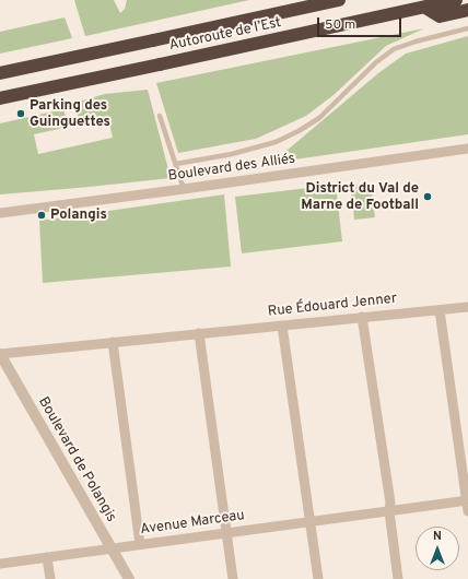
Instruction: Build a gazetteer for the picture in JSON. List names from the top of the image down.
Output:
{
  "streets": {
    "highway": ["Autoroute de l’Est"],
    "street": [
      "Boulevard des Alliés",
      "Rue Édouard Jenner",
      "Boulevard de Polangis",
      "Avenue Marceau"
    ]
  },
  "crossings": [
    ["Rue Édouard Jenner", "Boulevard de Polangis"],
    ["Boulevard de Polangis", "Avenue Marceau"]
  ],
  "places": ["Parking des Guinguettes", "District du Val de Marne de Football", "Polangis"],
  "scale_bar": "50 m",
  "north": "top"
}
